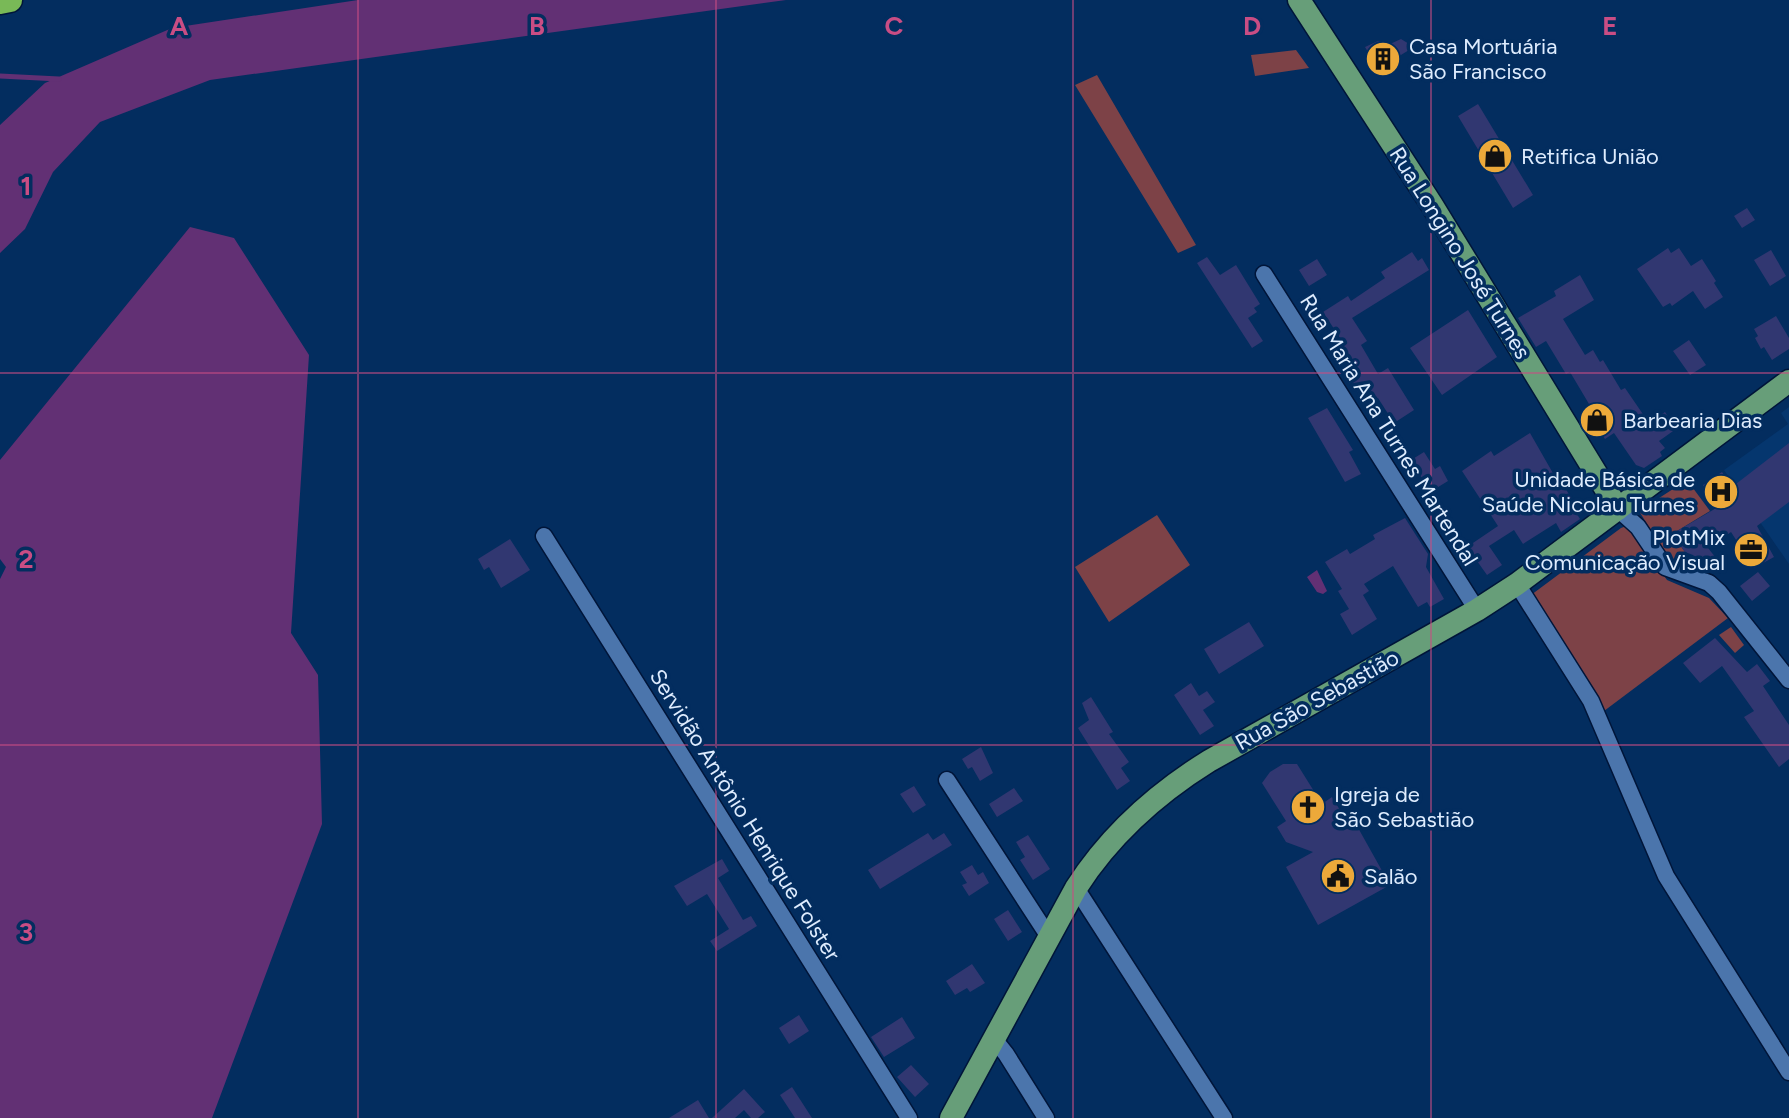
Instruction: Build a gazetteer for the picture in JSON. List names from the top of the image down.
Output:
{
  "streets": {
    "main road": ["Rua Longino José Turnes", "Rua São Sebastião"],
    "street": ["Rua Maria Ana Turnes Martendal", "Servidão Antônio Henrique Folster"]
  },
  "crossings": [
    ["Rua Longino José Turnes", "Rua São Sebastião"],
    ["Rua Maria Ana Turnes Martendal", "Rua São Sebastião"]
  ],
  "places": {
    "building": ["Casa Mortuária São Francisco"],
    "shop": ["Retifica União", "Barbearia Dias"],
    "hospital": ["Unidade Básica de Saúde Nicolau Turnes"],
    "office": ["PlotMix Comunicação Visual"],
    "church": ["Igreja de São Sebastião"],
    "public building": ["Salão"]
  },
  "grid": {
    "columns": [
      "A",
      "B",
      "C",
      "D",
      "E"
    ],
    "rows": ["1", "2", "3"]
  }
}
